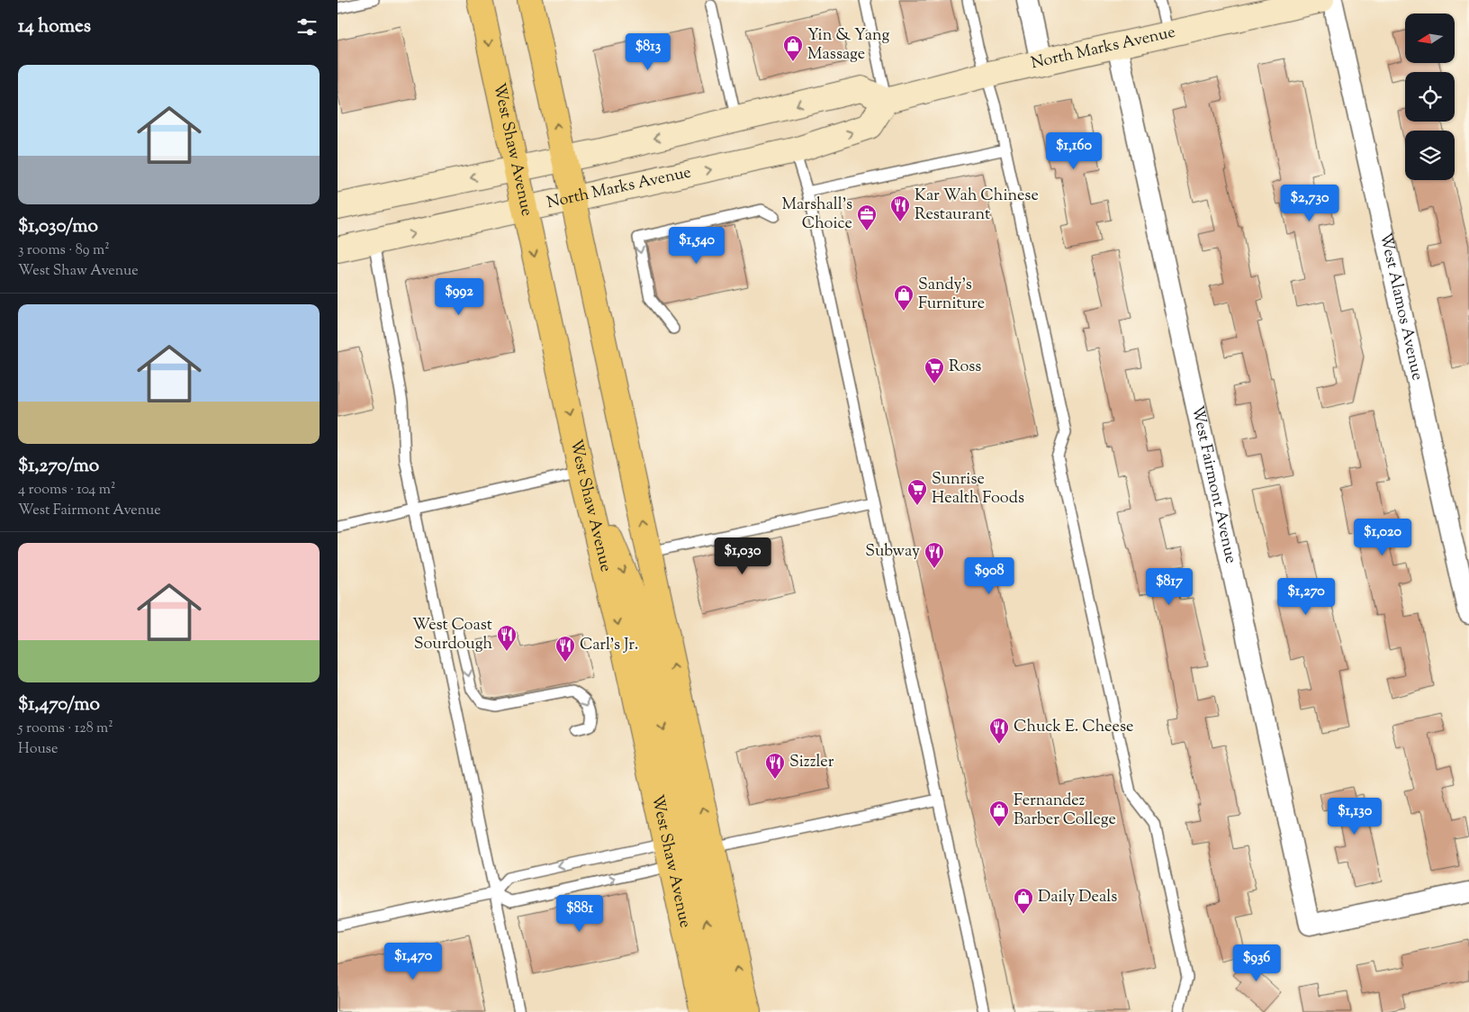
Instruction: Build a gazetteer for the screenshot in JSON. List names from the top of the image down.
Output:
{
  "streets": {
    "main road": ["North Marks Avenue", "West Shaw Avenue"],
    "street": ["West Alamos Avenue", "West Fairmont Avenue"]
  },
  "crossings": [
    ["North Marks Avenue", "West Shaw Avenue"],
    ["North Marks Avenue", "West Fairmont Avenue"]
  ],
  "places": {
    "shop": [
      "Yin & Yang Massage",
      "Sandy's Furniture",
      "Fernandez Barber College",
      "Daily Deals"
    ],
    "restaurant": [
      "Kar Wah Chinese Restaurant",
      "Subway",
      "West Coast Sourdough",
      "Carl's Jr.",
      "Chuck E. Cheese",
      "Sizzler"
    ],
    "office": ["Marshall's Choice"],
    "supermarket": ["Ross", "Sunrise Health Foods"]
  },
  "north": "left",
  "page": {
    "heading": "14 homes",
    "price": [
      "$813",
      "$1,160",
      "$2,730",
      "$1,540",
      "$992",
      "$1,020",
      "$1,030",
      "$908",
      "$817",
      "$1,270",
      "$1,130",
      "$881",
      "$1,470",
      "$936"
    ],
    "list": [
      {
        "name": "$1,030/mo",
        "note": "3 rooms · 89 m² · West Shaw Avenue"
      },
      {
        "name": "$1,270/mo",
        "note": "4 rooms · 104 m² · West Fairmont Avenue"
      },
      {
        "name": "$1,470/mo",
        "note": "5 rooms · 128 m² · House"
      }
    ]
  }
}
